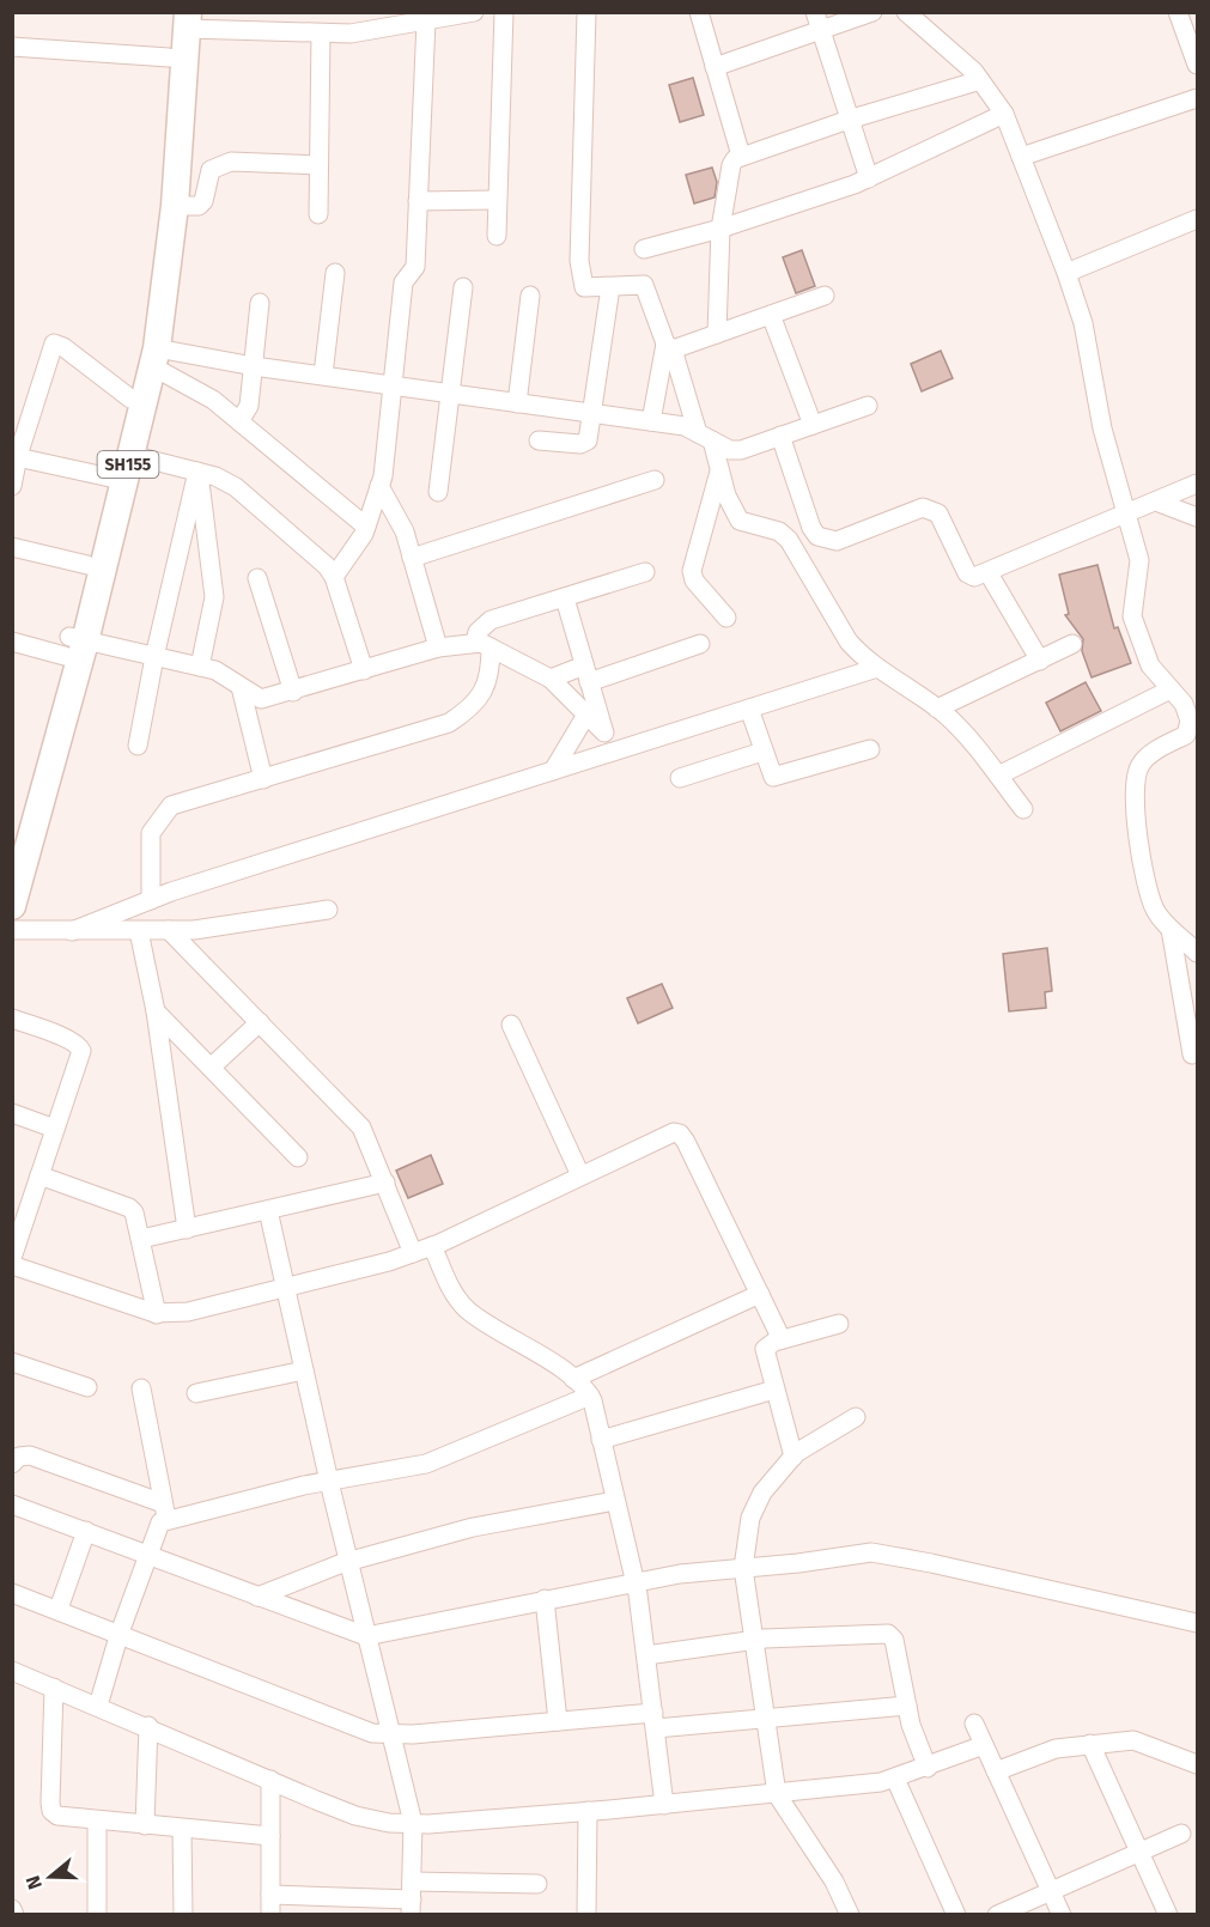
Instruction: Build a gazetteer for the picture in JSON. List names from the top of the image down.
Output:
{
  "streets": {
    "main road": ["SH155"]
  },
  "north": "left"
}
